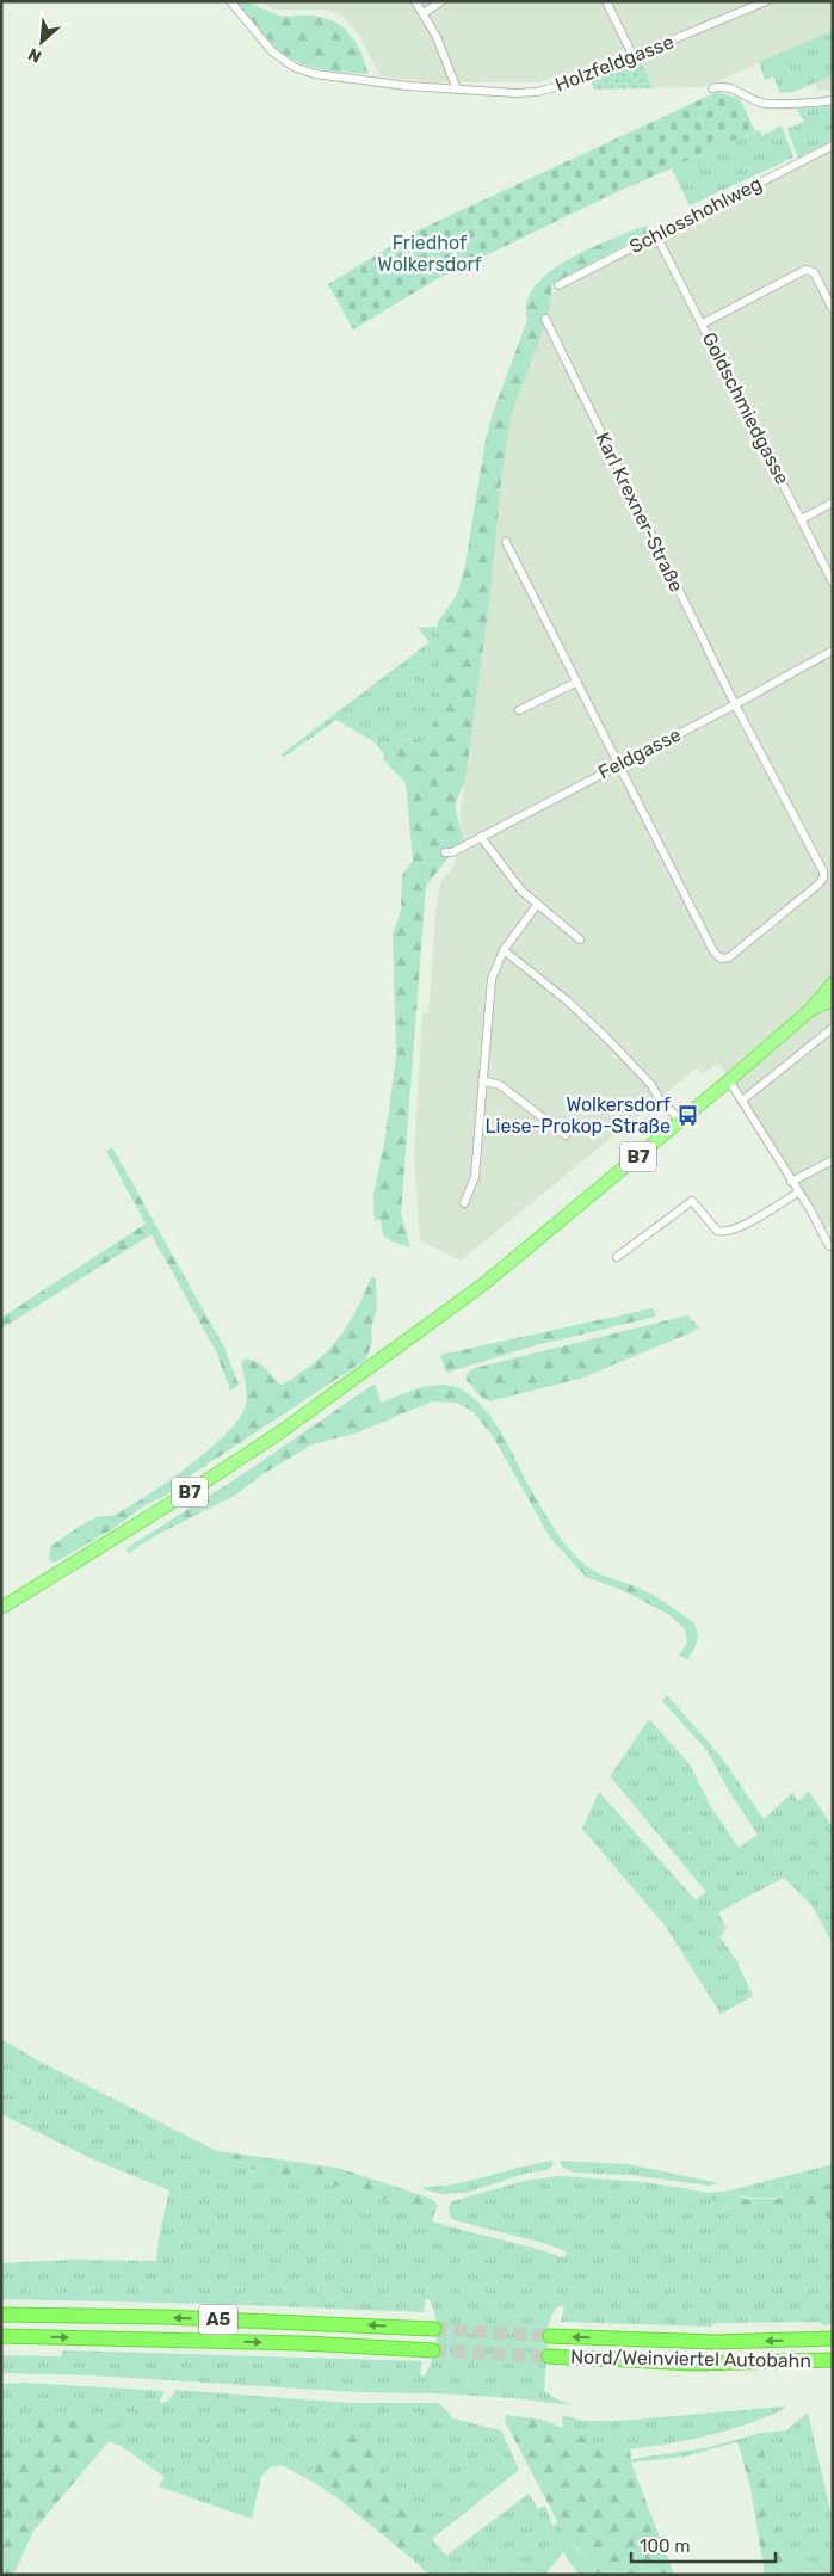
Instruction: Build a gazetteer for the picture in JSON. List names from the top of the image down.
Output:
{
  "streets": {
    "highway": ["A5", "Nord/Weinviertel Autobahn"],
    "main road": ["B7"],
    "street": [
      "Holzfeldgasse",
      "Schlosshohlweg",
      "Goldschmiedgasse",
      "Karl Krexner-Straße",
      "Feldgasse"
    ]
  },
  "crossings": [
    ["Schlosshohlweg", "Goldschmiedgasse"],
    ["Karl Krexner-Straße", "Feldgasse"]
  ],
  "parks": ["Friedhof Wolkersdorf"],
  "places": {
    "bus stop": ["Wolkersdorf Liese-Prokop-Straße"]
  },
  "scale_bar": "100 m",
  "north": "bottom left"
}
